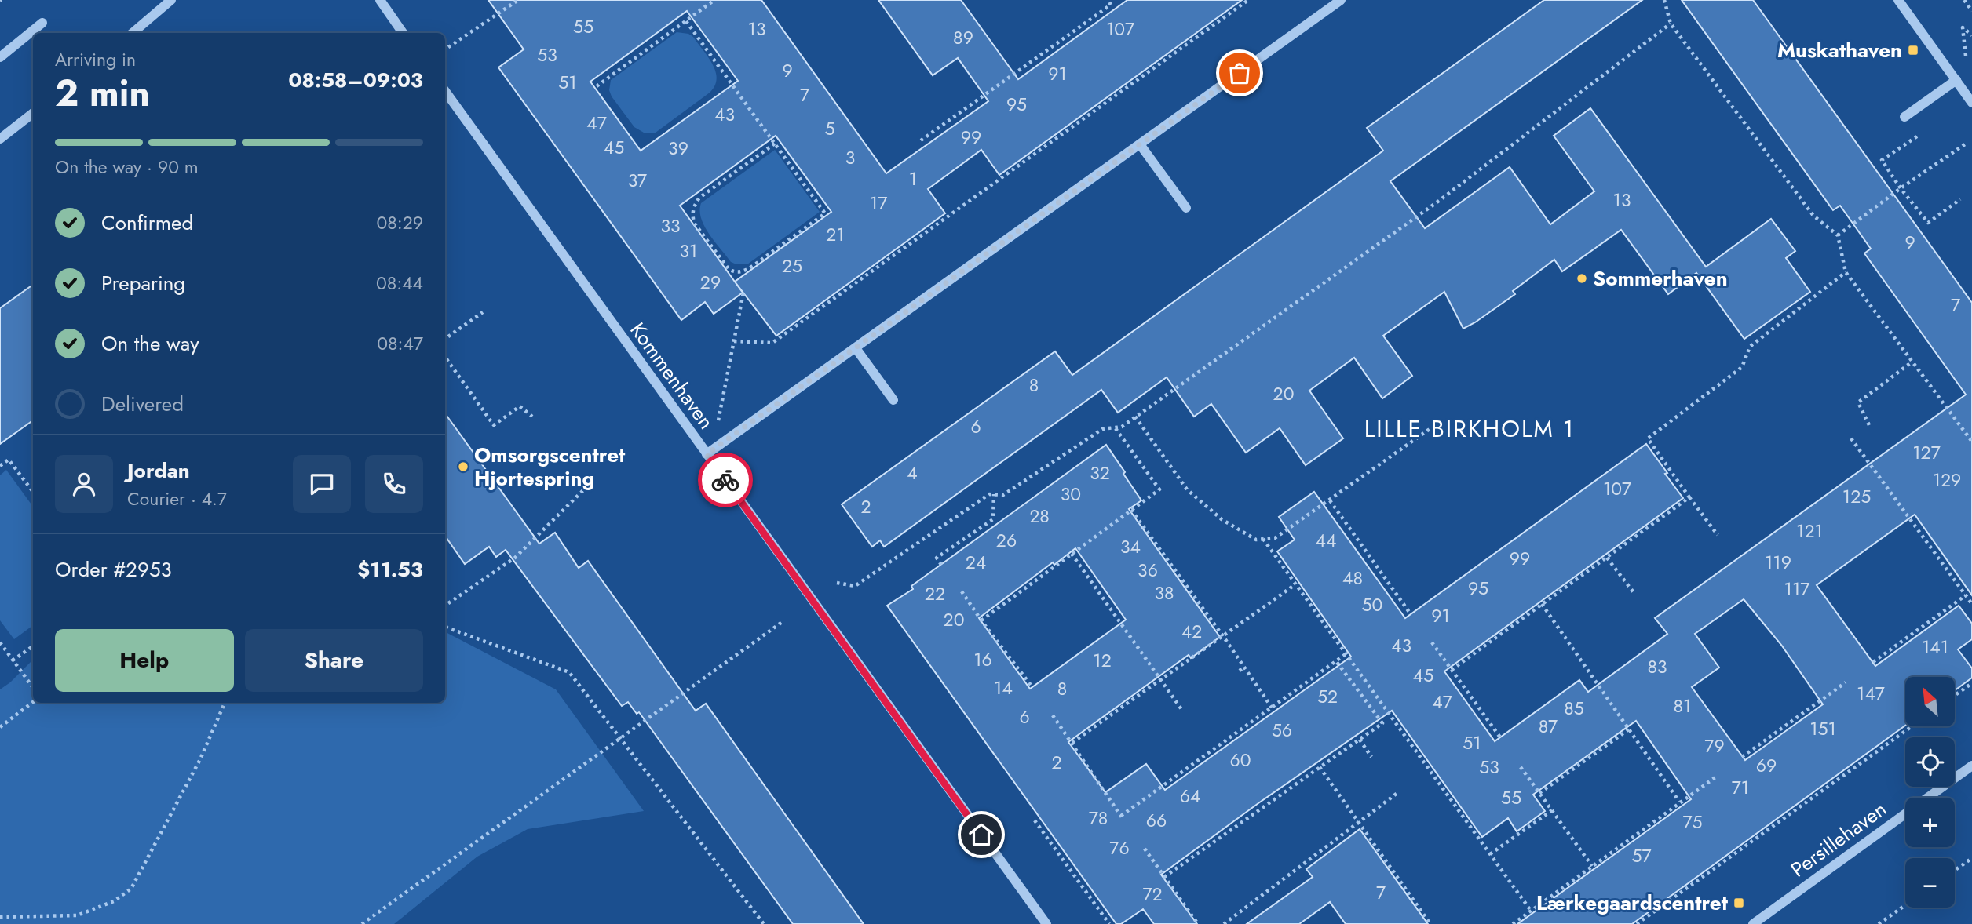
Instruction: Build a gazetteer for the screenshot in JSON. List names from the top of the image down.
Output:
{
  "streets": {
    "street": ["Kommenhaven", "Persillehaven"]
  },
  "districts": ["LILLE BIRKHOLM 1"],
  "places": {
    "transit": ["Muskathaven", "Lærkegaardscentret"],
    "other": ["Sommerhaven", "Omsorgscentret Hjortespring"]
  },
  "house_numbers": [
    "55",
    "13",
    "107",
    "89",
    "53",
    "9",
    "91",
    "51",
    "7",
    "95",
    "43",
    "47",
    "5",
    "99",
    "45",
    "39",
    "3",
    "1",
    "37",
    "13",
    "17",
    "33",
    "21",
    "9",
    "31",
    "25",
    "29",
    "7",
    "8",
    "20",
    "6",
    "127",
    "4",
    "32",
    "129",
    "107",
    "30",
    "125",
    "2",
    "28",
    "121",
    "26",
    "44",
    "34",
    "99",
    "24",
    "119",
    "36",
    "48",
    "95",
    "117",
    "38",
    "22",
    "50",
    "91",
    "20",
    "42",
    "43",
    "141",
    "16",
    "12",
    "83",
    "45",
    "14",
    "8",
    "147",
    "52",
    "47",
    "81",
    "85",
    "6",
    "87",
    "151",
    "56",
    "51",
    "79",
    "60",
    "2",
    "69",
    "53",
    "71",
    "64",
    "55",
    "78",
    "66",
    "75",
    "76",
    "57",
    "7",
    "72"
  ],
  "north": "top left",
  "page": {
    "heading": ["2 min", "Arriving in", "08:58–09:03"],
    "panel": [
      "Jordan",
      "Courier · 4.7",
      "Order #2953",
      "$11.53"
    ],
    "bar": "On the way · 90 m",
    "list": [
      ["Confirmed", "08:29"],
      ["Preparing", "08:44"],
      ["On the way", "08:47"],
      "Delivered"
    ],
    "buttons": ["Help", "Share"],
    "map_buttons": ["+", "−"]
  }
}
